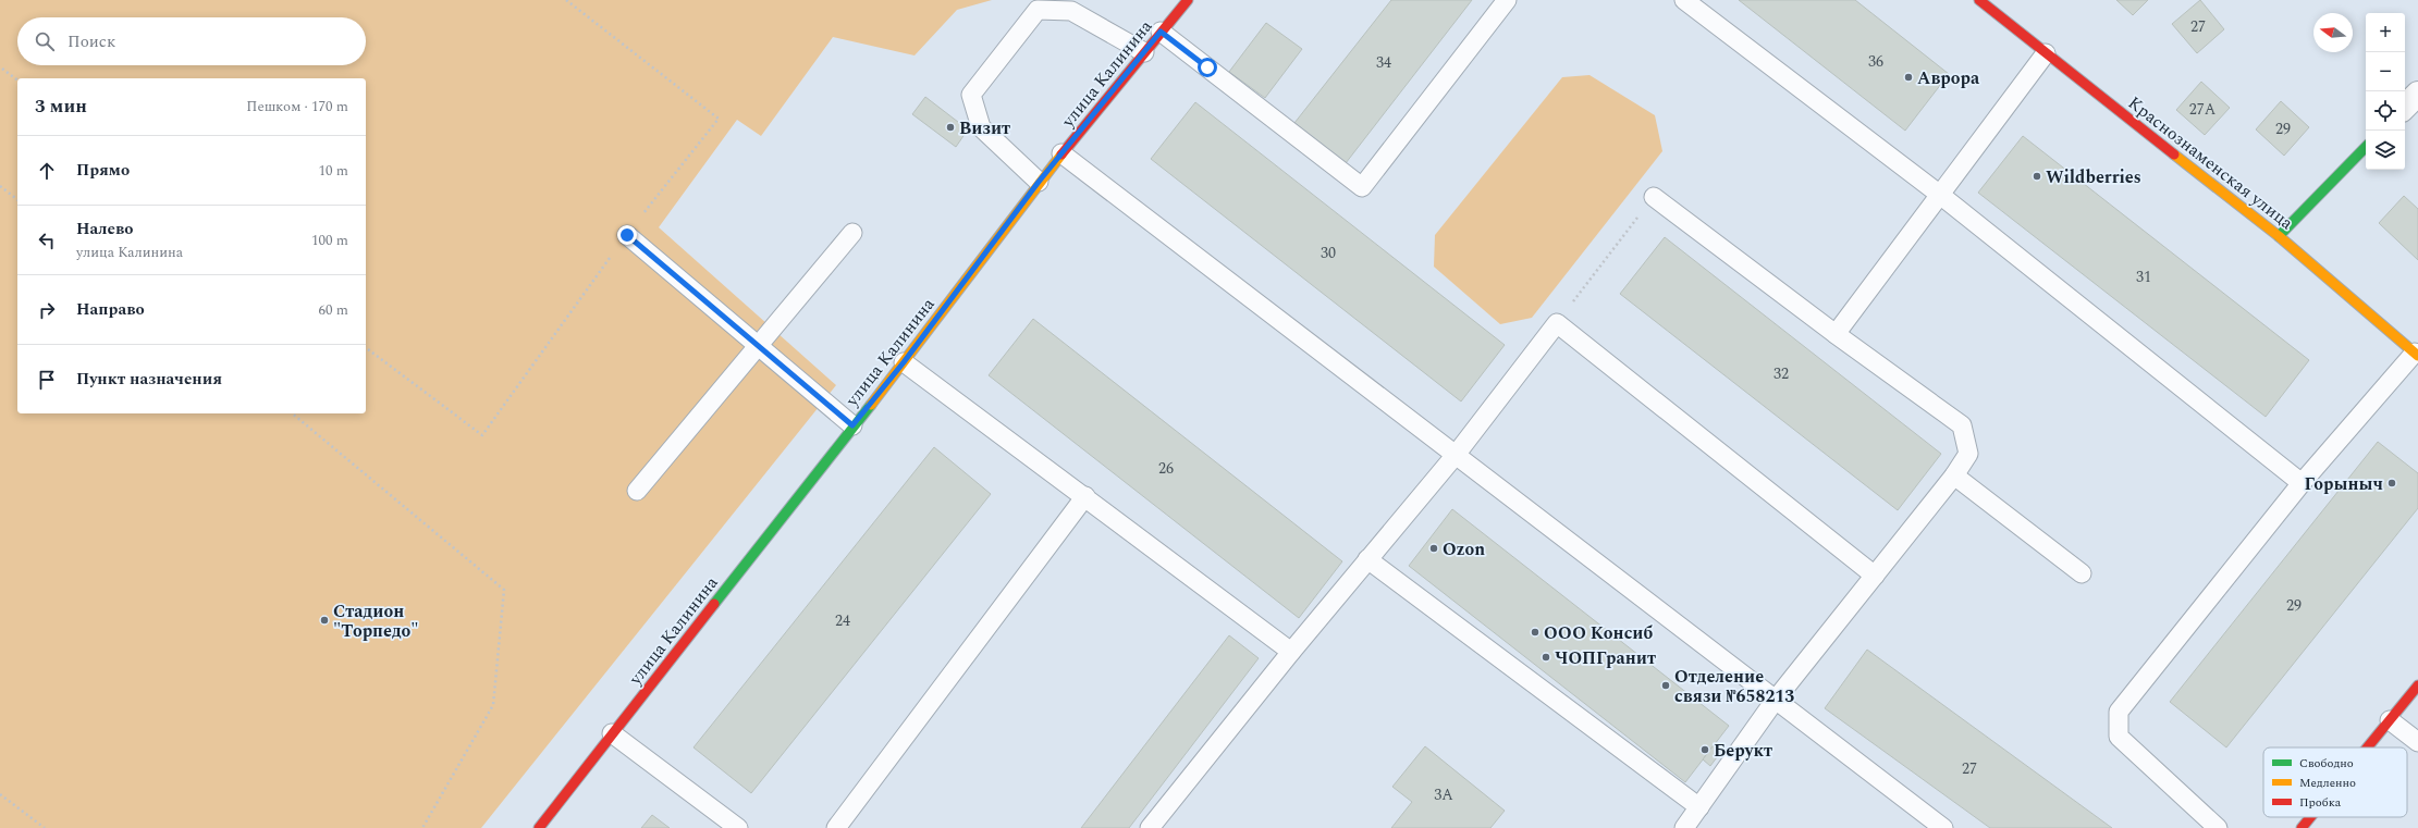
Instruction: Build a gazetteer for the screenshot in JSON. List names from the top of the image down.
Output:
{
  "streets": {
    "street": ["улица Калинина", "Краснознаменская улица"]
  },
  "places": [
    "Аврора",
    "Визит",
    "Wildberries",
    "Горыныч",
    "Ozon",
    "Стадион \"Торпедо\"",
    "ООО Консиб",
    "ЧОПГранит",
    "Отделение связи №658213",
    "Берукт"
  ],
  "house_numbers": [
    "27",
    "36",
    "34",
    "27А",
    "29",
    "30",
    "31",
    "32",
    "26",
    "29",
    "24",
    "27",
    "3А"
  ],
  "legend": ["Свободно", "Медленно", "Пробка"],
  "north": "left",
  "page": {
    "map_buttons": ["+", "−"],
    "search": "Поиск",
    "heading": ["3 мин", "Пешком · 170 m"],
    "list": [
      ["Прямо", "10 m"],
      ["Налево", "улица Калинина", "100 m"],
      ["Направо", "60 m"],
      "Пункт назначения"
    ]
  }
}
